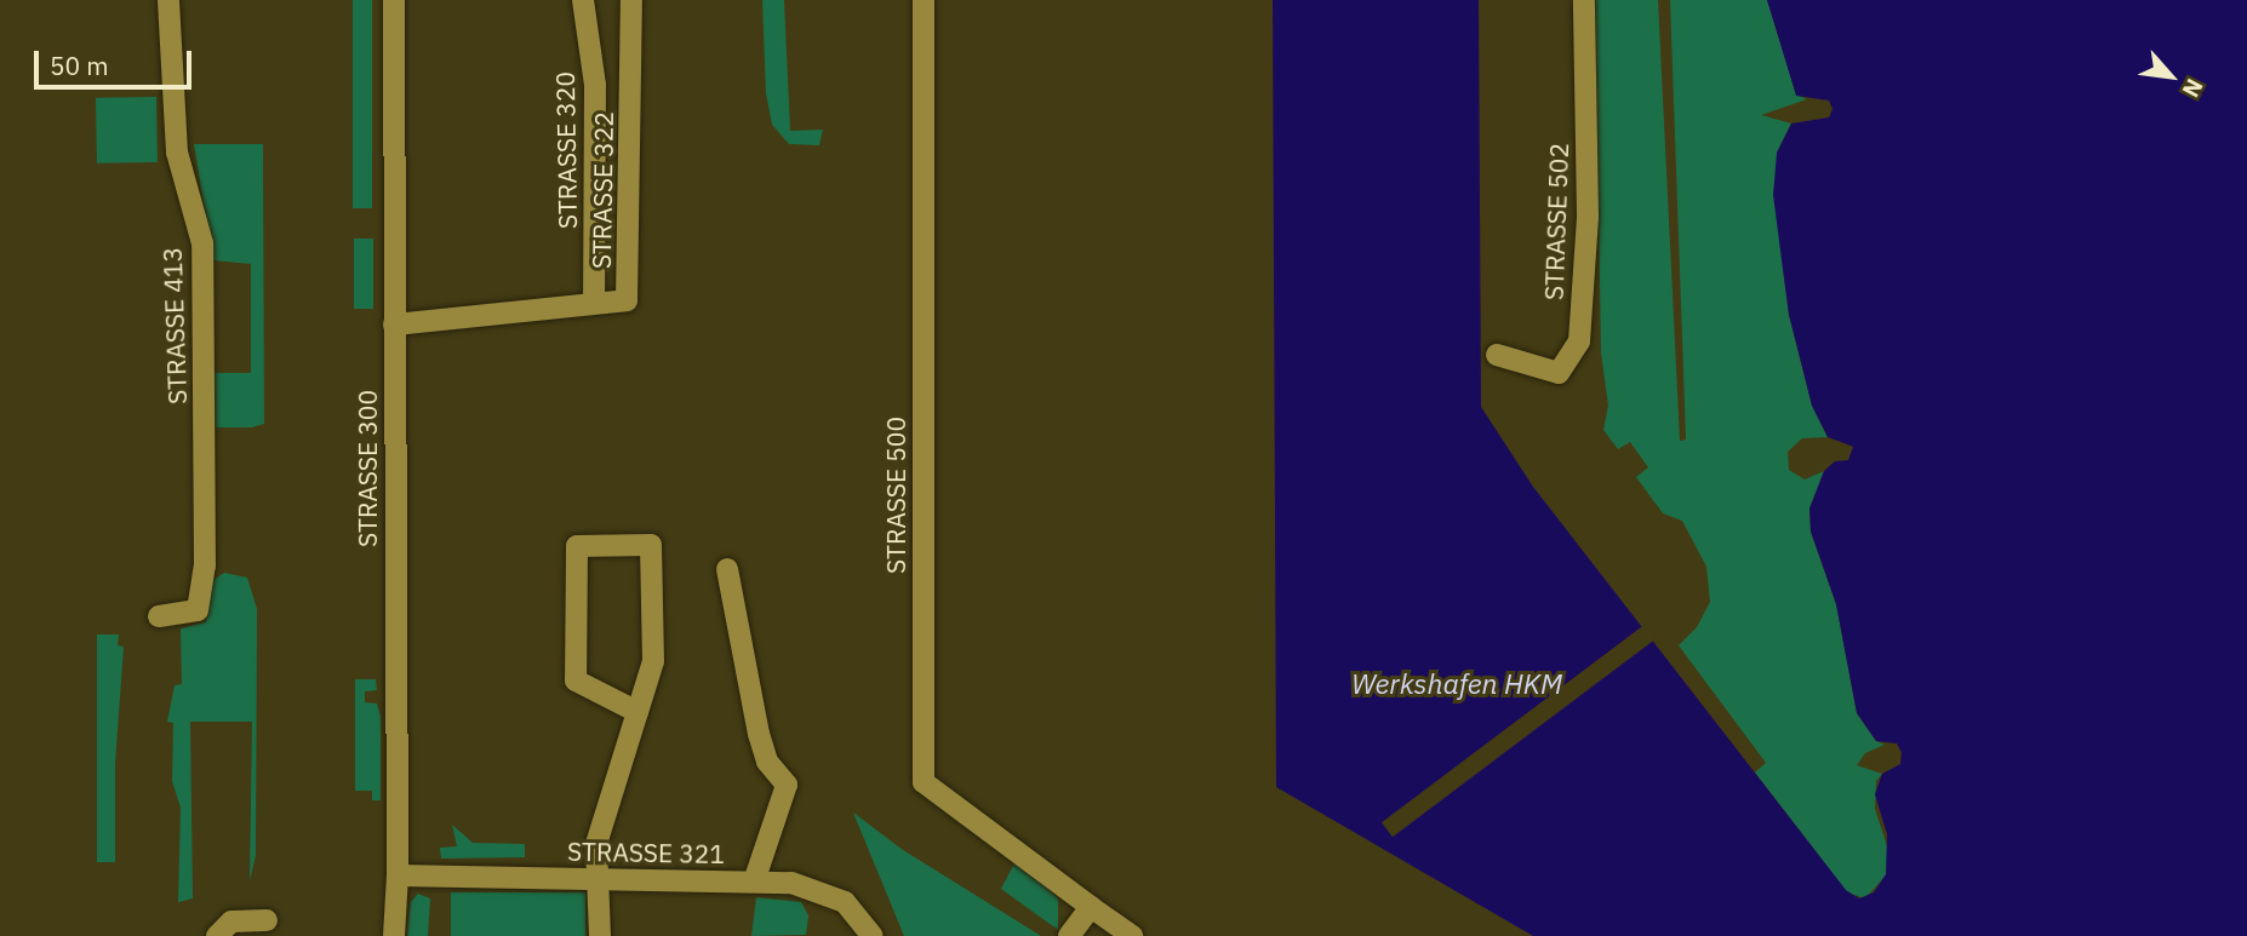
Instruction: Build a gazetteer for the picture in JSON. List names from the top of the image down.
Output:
{
  "streets": {
    "street": [
      "STRASSE 320",
      "STRASSE 322",
      "STRASSE 502",
      "STRASSE 413",
      "STRASSE 300",
      "STRASSE 500",
      "STRASSE 321"
    ]
  },
  "crossings": [
    ["STRASSE 320", "STRASSE 322"],
    ["STRASSE 322", "STRASSE 300"],
    ["STRASSE 300", "STRASSE 321"]
  ],
  "water": ["Werkshafen HKM"],
  "scale_bar": "50 m",
  "north": "bottom right"
}
